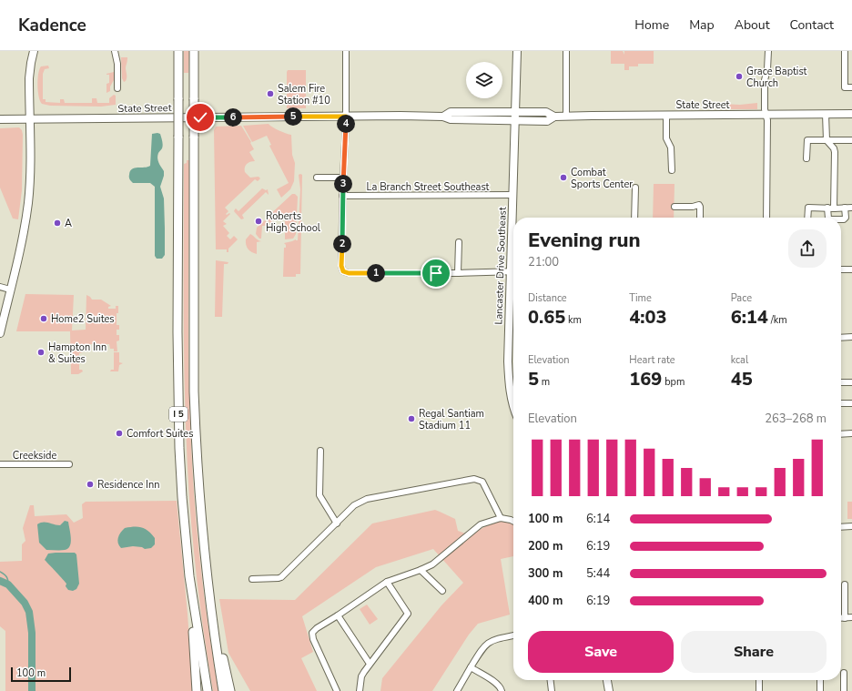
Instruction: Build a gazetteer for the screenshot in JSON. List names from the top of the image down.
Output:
{
  "streets": {
    "highway": ["I 5"],
    "main road": ["State Street", "Lancaster Drive Southeast"],
    "street": ["La Branch Street Southeast", "Creekside"]
  },
  "crossings": [
    ["State Street", "Lancaster Drive Southeast"],
    ["La Branch Street Southeast", "Lancaster Drive Southeast"]
  ],
  "places": [
    "Grace Baptist Church",
    "Salem Fire Station #10",
    "Combat Sports Center",
    "Roberts High School",
    "A",
    "Home2 Suites",
    "Hampton Inn & Suites",
    "Regal Santiam Stadium 11",
    "Comfort Suites",
    "Residence Inn"
  ],
  "scale_bar": "100 m",
  "page": {
    "header": "Kadence",
    "nav": [
      "Home",
      "Map",
      "About",
      "Contact"
    ],
    "pins": [
      "5",
      "6",
      "4",
      "3",
      "2",
      "1"
    ],
    "heading": ["Evening run", "21:00"],
    "stats": [
      ["Distance", "0.65 km"],
      ["Time", "4:03"],
      ["Pace", "6:14 /km"],
      ["Elevation", "5 m"],
      ["Heart rate", "169 bpm"],
      ["kcal", "45"]
    ],
    "chart": ["Elevation", "263–268 m"],
    "list": [
      {
        "name": "100 m",
        "note": "6:14"
      },
      {
        "name": "200 m",
        "note": "6:19"
      },
      {
        "name": "300 m",
        "note": "5:44"
      },
      {
        "name": "400 m",
        "note": "6:19"
      }
    ],
    "buttons": ["Save", "Share"],
    "scale": "100 m"
  }
}
